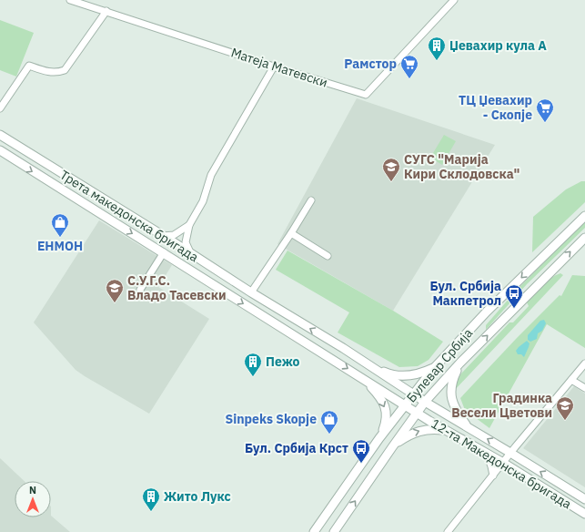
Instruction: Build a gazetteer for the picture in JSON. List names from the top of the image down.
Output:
{
  "streets": {
    "street": [
      "Матеја Матевски",
      "Трета македонска бригада",
      "Булевар Србија",
      "12-та Македонска бригада"
    ]
  },
  "crossings": [
    ["Трета македонска бригада", "Булевар Србија"],
    ["Трета македонска бригада", "12-та Македонска бригада"],
    ["Булевар Србија", "12-та Македонска бригада"]
  ],
  "places": {
    "building": ["Џевахир кула А", "Пежо", "Жито Лукс"],
    "supermarket": ["Рамстор", "ТЦ Џевахир - Скопје"],
    "school or university": ["СУГС \"Марија Кири Склодовска\"", "С.У.Г.С. Владо Тасевски", "Градинка Весели Цветови"],
    "shop": ["ЕНМОН", "Sinpeks Skopje"],
    "bus stop": ["Бул. Србија Макпетрол", "Бул. Србија Крст"]
  },
  "north": "top"
}
